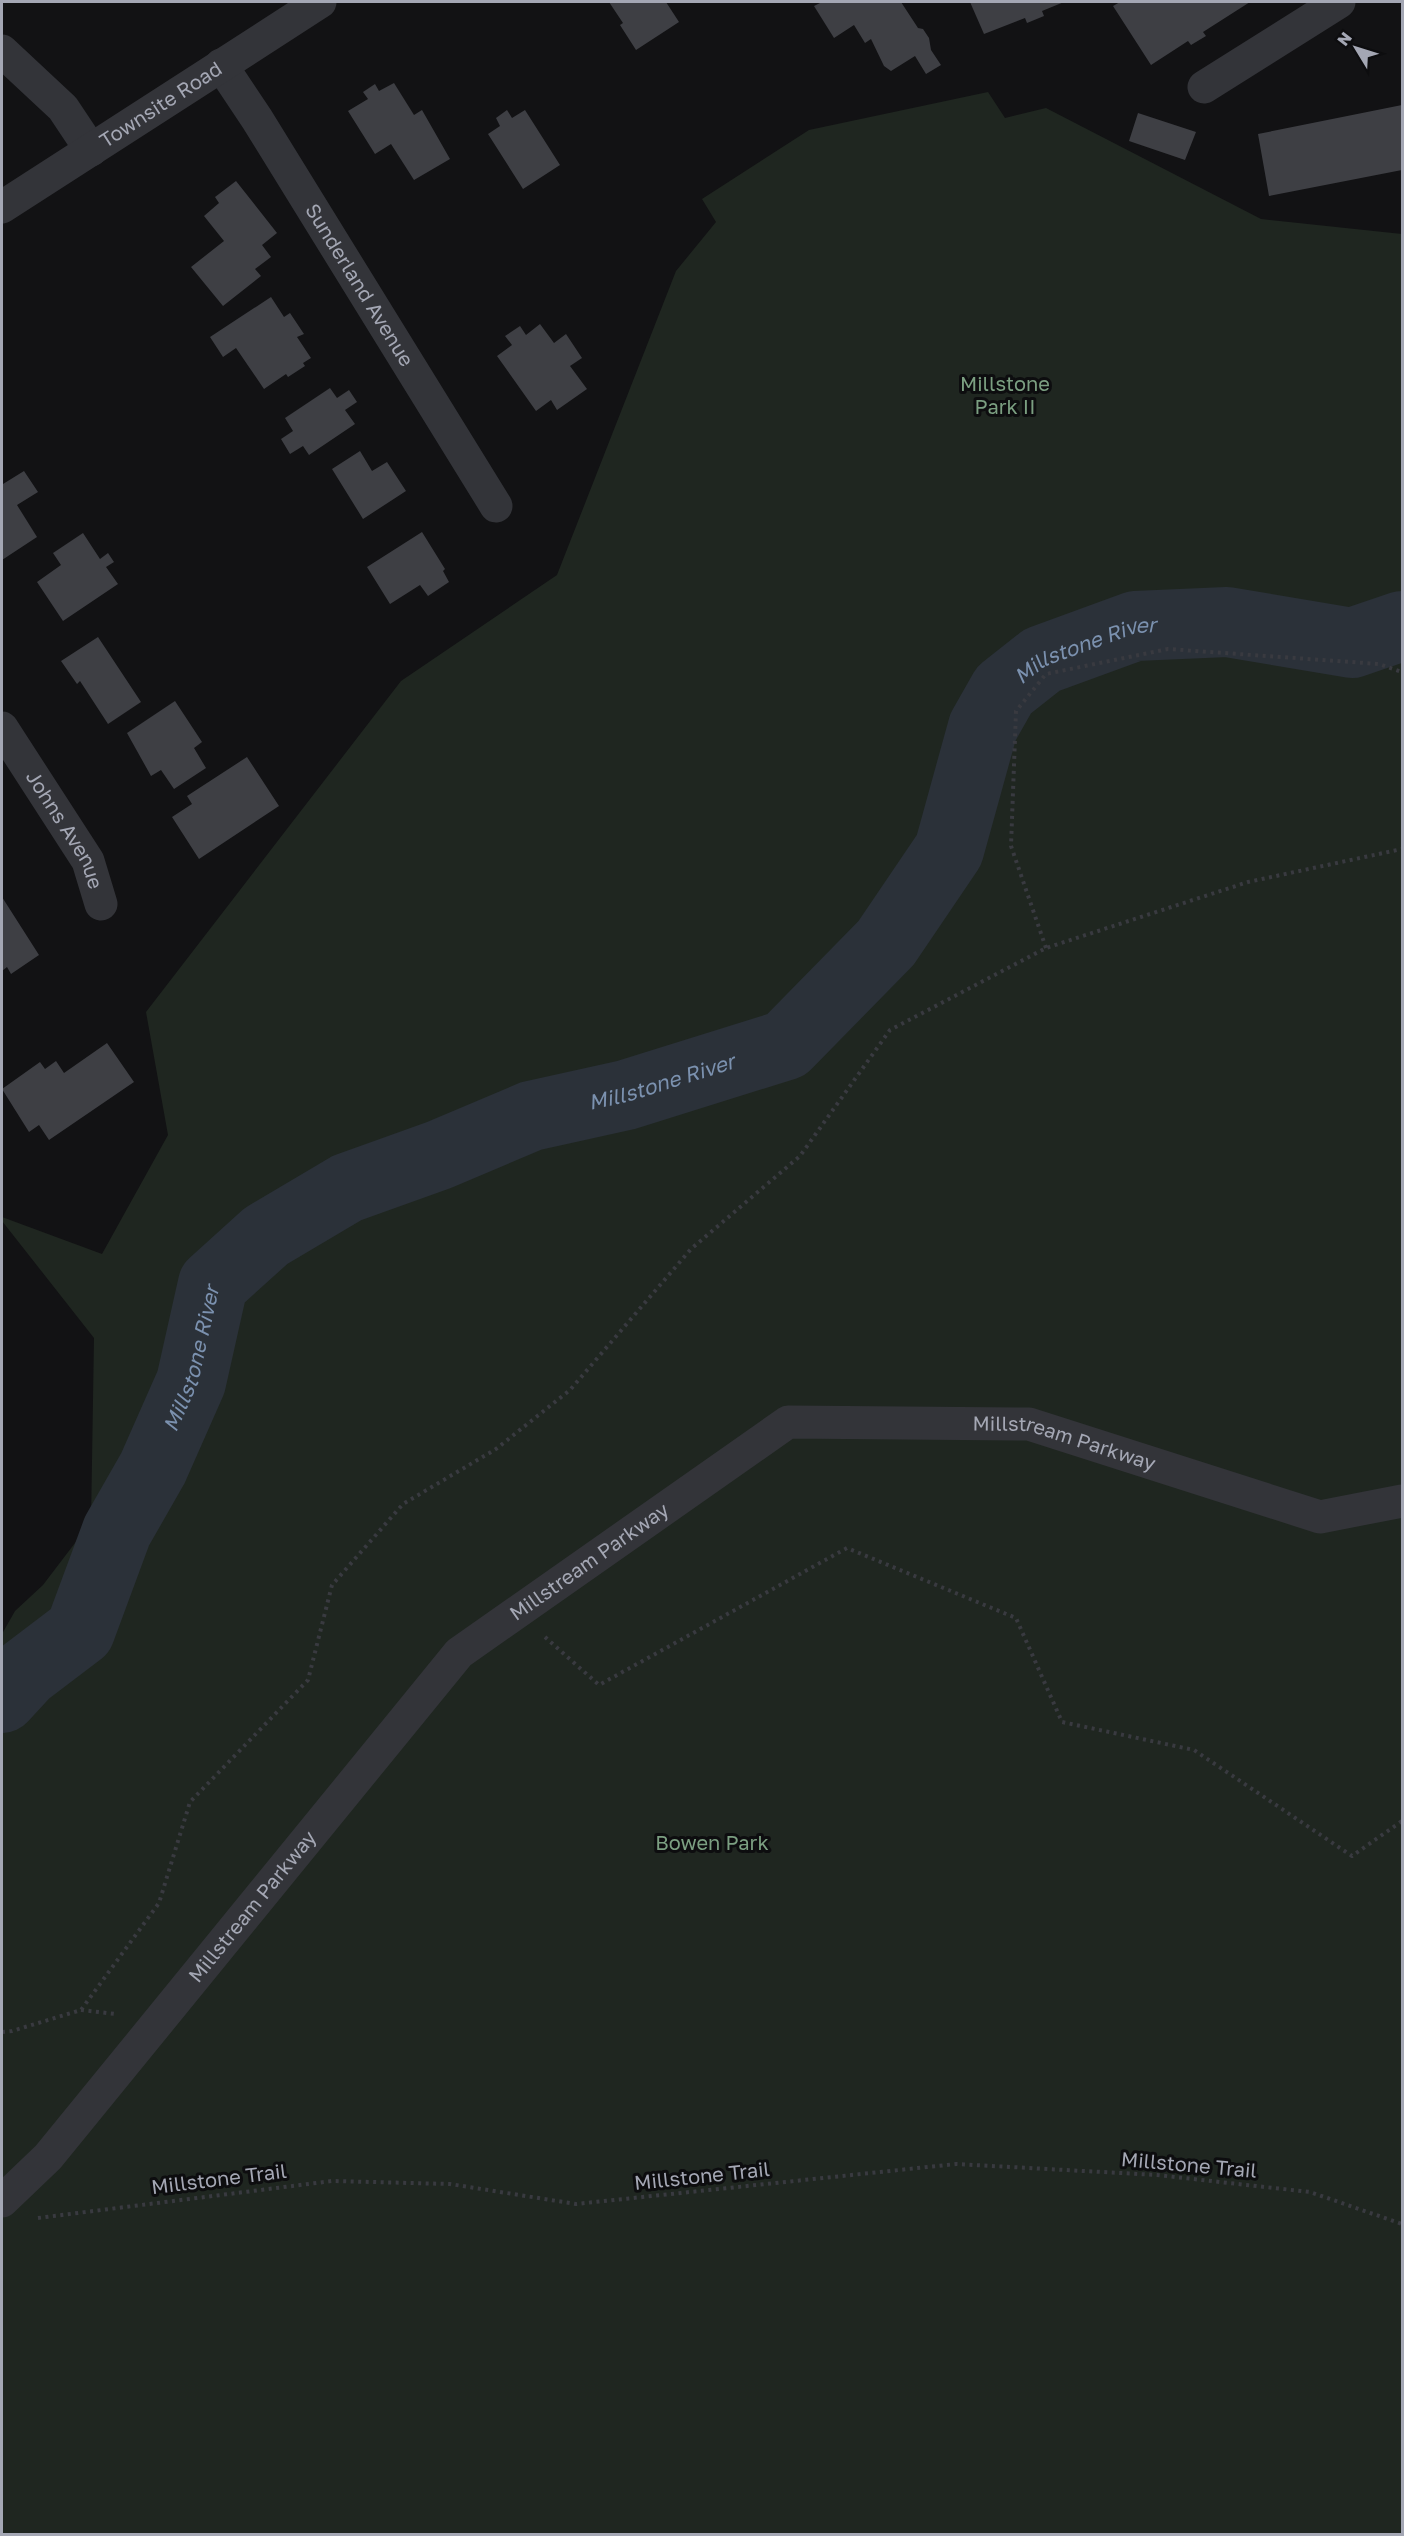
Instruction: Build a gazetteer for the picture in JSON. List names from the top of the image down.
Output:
{
  "streets": {
    "street": [
      "Townsite Road",
      "Sunderland Avenue",
      "Johns Avenue",
      "Millstream Parkway"
    ],
    "path": ["Millstone Trail"]
  },
  "crossings": [
    ["Townsite Road", "Sunderland Avenue"]
  ],
  "water": ["Millstone River"],
  "parks": ["Millstone Park II", "Bowen Park"],
  "north": "top left"
}
